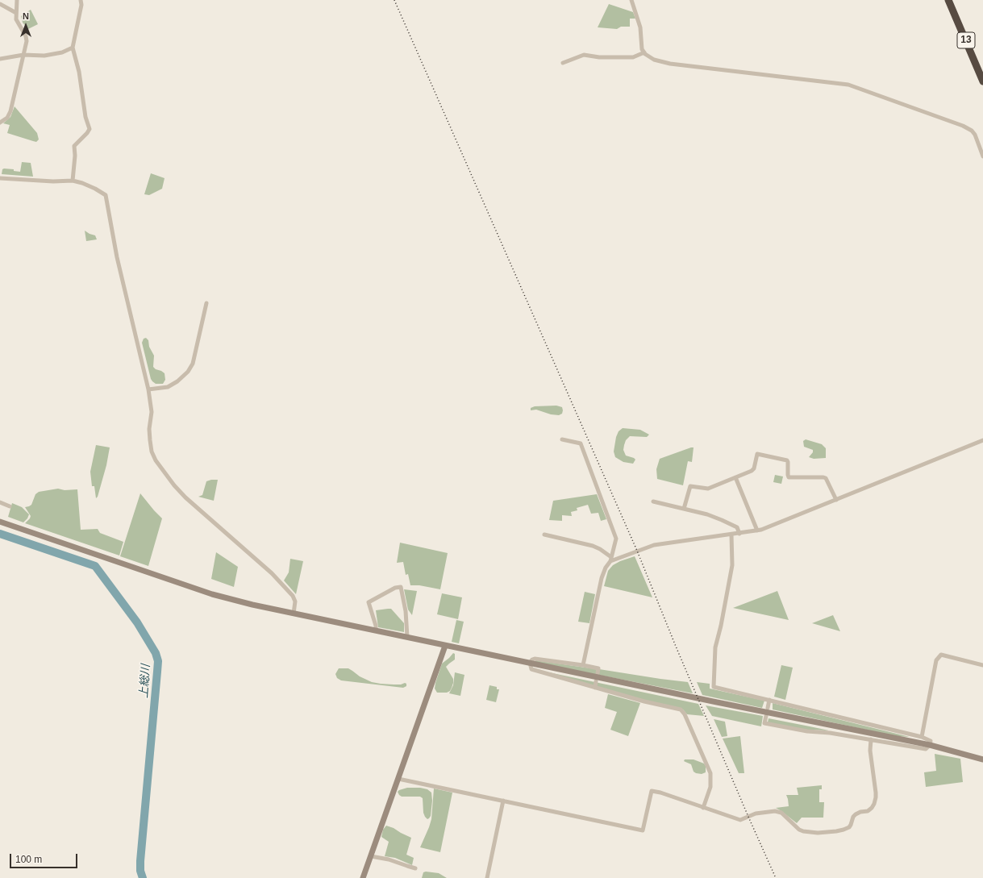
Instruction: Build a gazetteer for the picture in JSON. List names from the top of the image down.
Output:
{
  "streets": {
    "highway": ["13"]
  },
  "water": ["上総川"],
  "scale_bar": "100 m",
  "north": "top"
}
